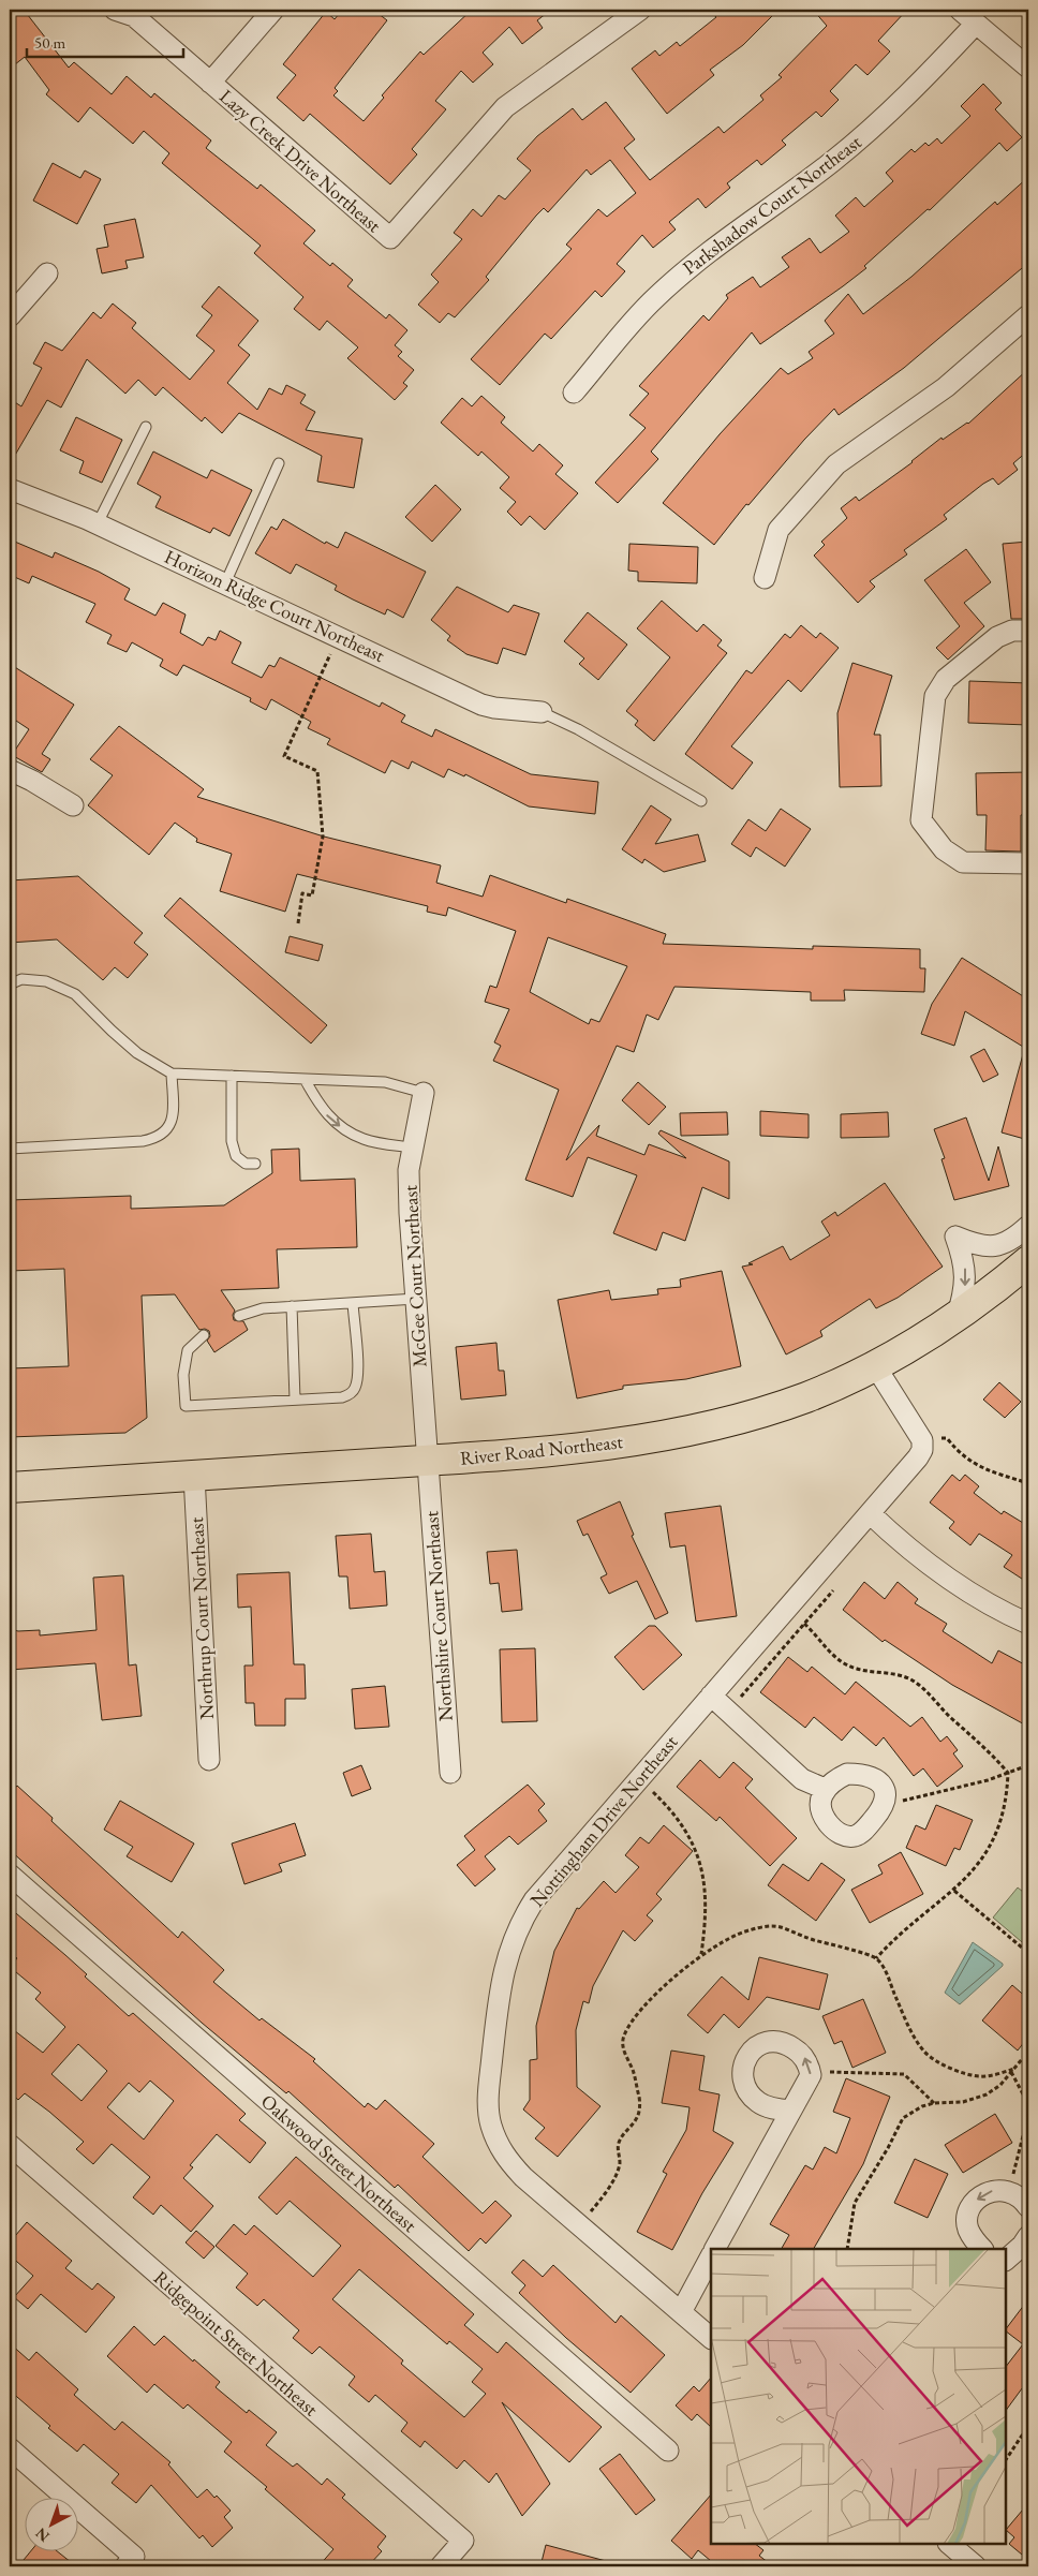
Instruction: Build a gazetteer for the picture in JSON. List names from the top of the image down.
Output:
{
  "streets": {
    "main road": ["River Road Northeast"],
    "street": [
      "Lazy Creek Drive Northeast",
      "Parkshadow Court Northeast",
      "Horizon Ridge Court Northeast",
      "McGee Court Northeast",
      "Northshire Court Northeast",
      "Northrup Court Northeast",
      "Nottingham Drive Northeast",
      "Oakwood Street Northeast",
      "Ridgepoint Street Northeast"
    ]
  },
  "crossings": [
    ["McGee Court Northeast", "River Road Northeast"],
    ["McGee Court Northeast", "Northshire Court Northeast"],
    ["River Road Northeast", "Northshire Court Northeast"],
    ["River Road Northeast", "Northrup Court Northeast"]
  ],
  "scale_bar": "50 m",
  "north": "bottom left"
}
